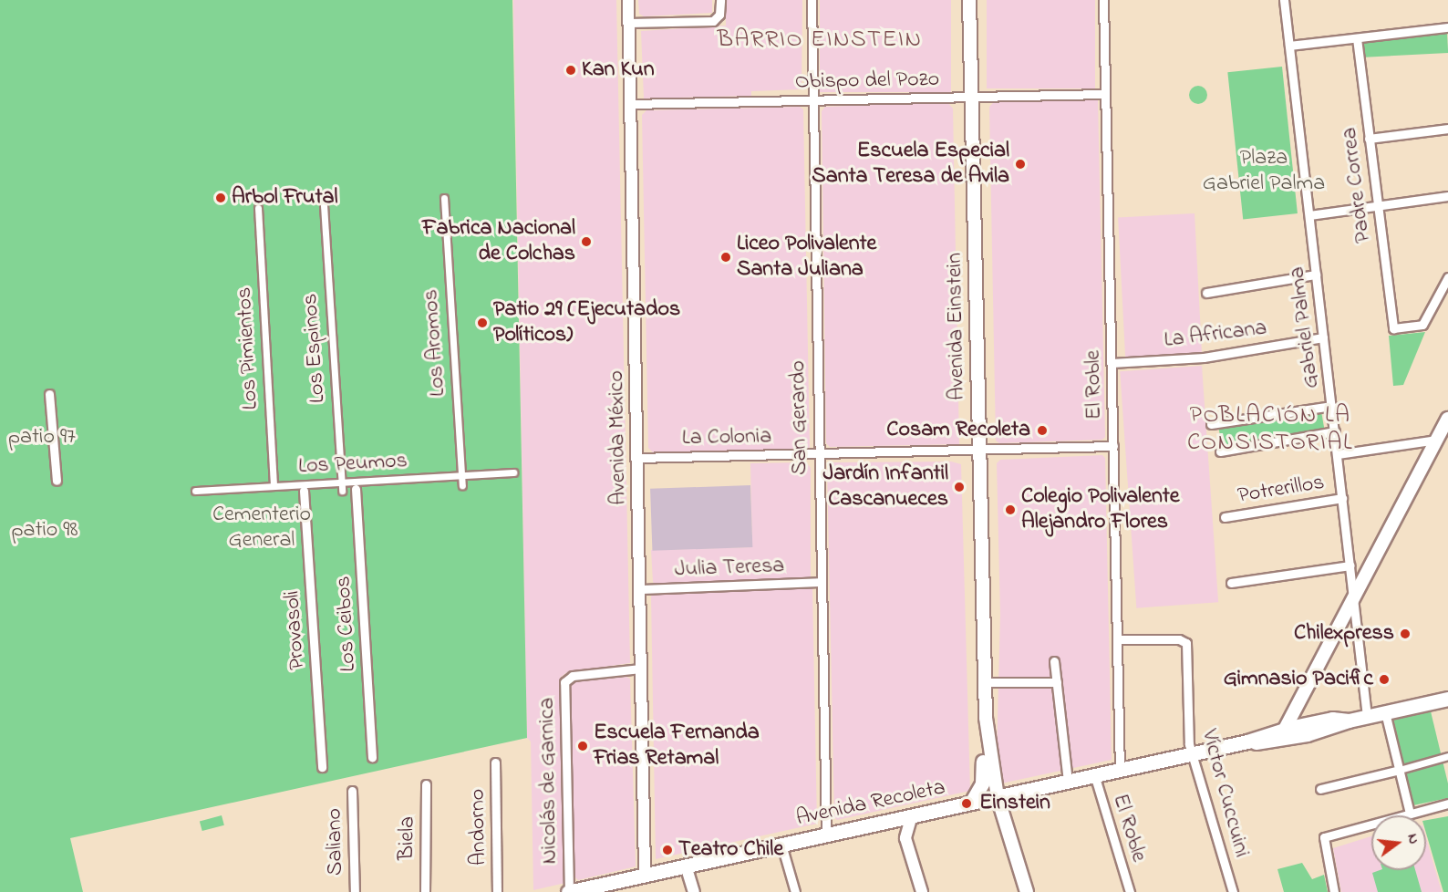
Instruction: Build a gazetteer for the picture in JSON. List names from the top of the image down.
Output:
{
  "streets": {
    "main road": ["Avenida Einstein", "Avenida Recoleta"],
    "street": [
      "Obispo del Pozo",
      "Padre Correa",
      "Gabriel Palma",
      "La Africana",
      "Los Aromos",
      "Los Pimientos",
      "Los Espinos",
      "El Roble",
      "San Gerardo",
      "Avenida México",
      "La Colonia",
      "Los Peumos",
      "Potrerillos",
      "Julia Teresa",
      "Los Ceibos",
      "Provasoli",
      "Nicolás de Garnica",
      "Víctor Cuccuini",
      "Andorno",
      "Biela",
      "Saliano"
    ]
  },
  "crossings": [
    ["Obispo del Pozo", "Avenida Einstein"],
    ["Obispo del Pozo", "El Roble"],
    ["Obispo del Pozo", "San Gerardo"],
    ["Obispo del Pozo", "Avenida México"],
    ["Avenida Einstein", "La Colonia"],
    ["Avenida Einstein", "Avenida Recoleta"],
    ["Gabriel Palma", "La Africana"],
    ["Gabriel Palma", "Potrerillos"],
    ["Gabriel Palma", "Avenida Recoleta"],
    ["La Africana", "El Roble"],
    ["Los Aromos", "Los Peumos"],
    ["Los Pimientos", "Los Peumos"],
    ["Los Espinos", "Los Peumos"],
    ["El Roble", "La Colonia"],
    ["El Roble", "Víctor Cuccuini"],
    ["El Roble", "Avenida Recoleta"],
    ["San Gerardo", "La Colonia"],
    ["San Gerardo", "Julia Teresa"],
    ["San Gerardo", "Avenida Recoleta"],
    ["Avenida México", "La Colonia"],
    ["Avenida México", "Julia Teresa"],
    ["Avenida México", "Nicolás de Garnica"],
    ["Avenida México", "Avenida Recoleta"],
    ["Nicolás de Garnica", "Avenida Recoleta"],
    ["Víctor Cuccuini", "Avenida Recoleta"]
  ],
  "districts": ["BARRIO EINSTEIN", "POBLACIÓN LA CONSISTORIAL"],
  "parks": [
    "Plaza Gabriel Palma",
    "patio 97",
    "Cementerio General",
    "patio 98"
  ],
  "places": [
    "Kan Kun",
    "Escuela Especial Santa Teresa de Avila",
    "Arbol Frutal",
    "Fabrica Nacional de Colchas",
    "Liceo Polivalente Santa Juliana",
    "Patio 29 (Ejecutados Políticos)",
    "Cosam Recoleta",
    "Jardín Infantil Cascanueces",
    "Colegio Polivalente Alejandro Flores",
    "Chilexpress",
    "Gimnasio Pacific",
    "Escuela Fernanda Frias Retamal",
    "Einstein",
    "Teatro Chile"
  ],
  "north": "right"
}
